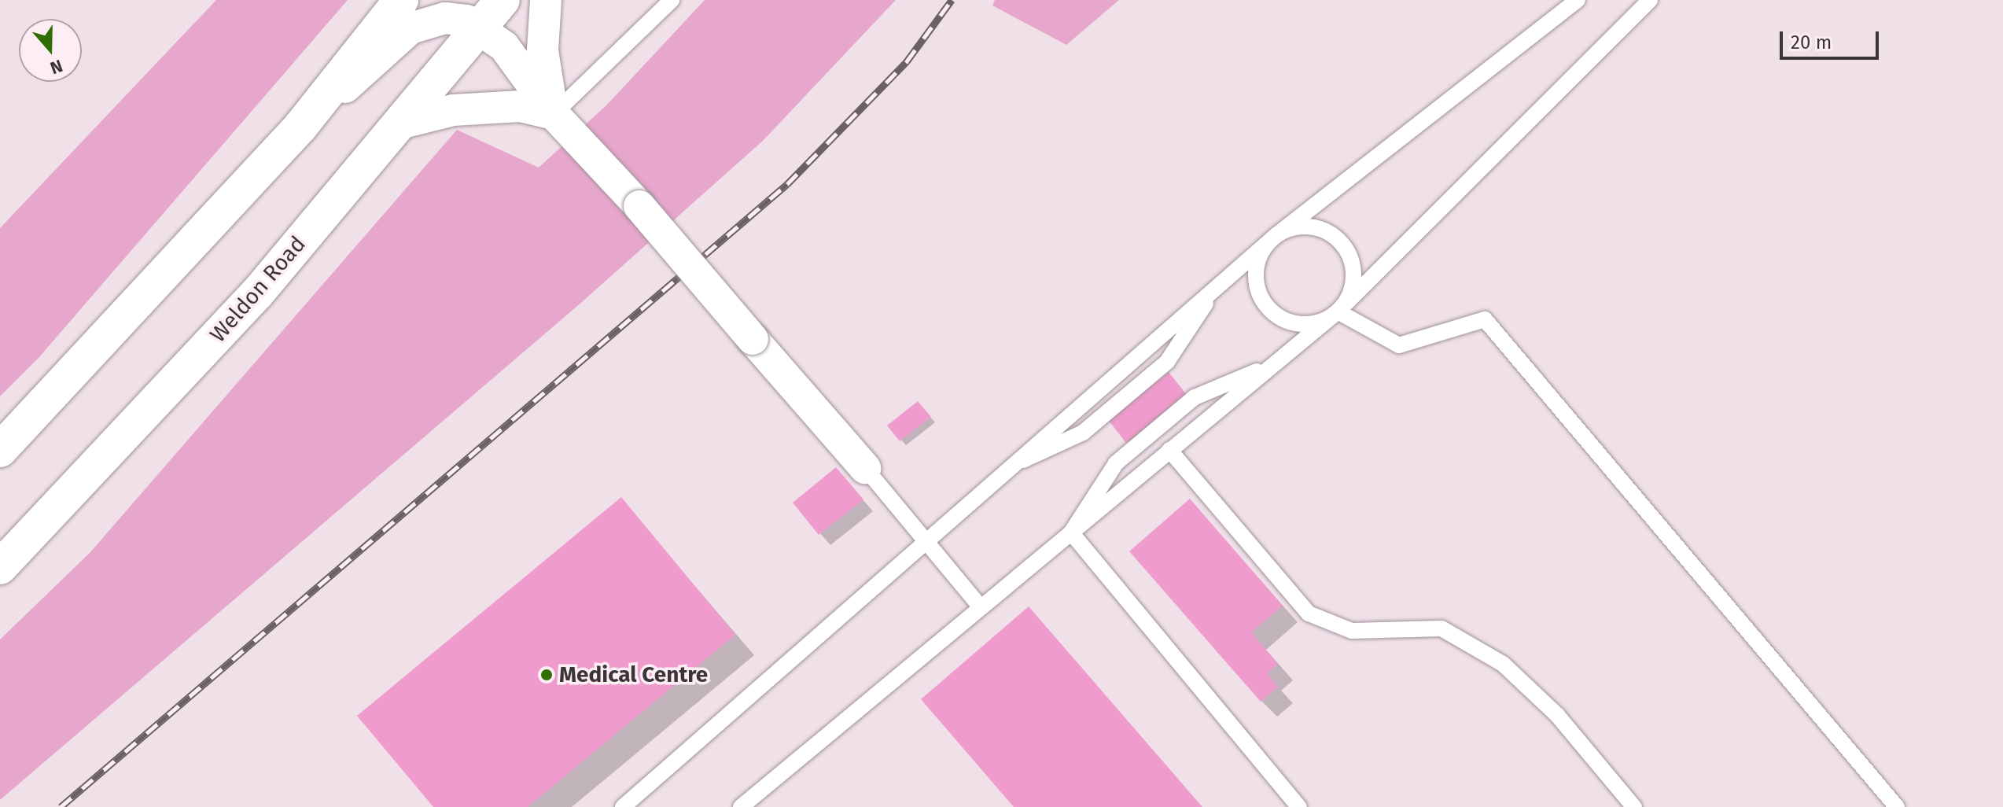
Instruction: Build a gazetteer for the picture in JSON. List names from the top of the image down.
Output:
{
  "streets": {
    "highway": ["Weldon Road"]
  },
  "places": ["Medical Centre"],
  "scale_bar": "20 m",
  "north": "bottom"
}
